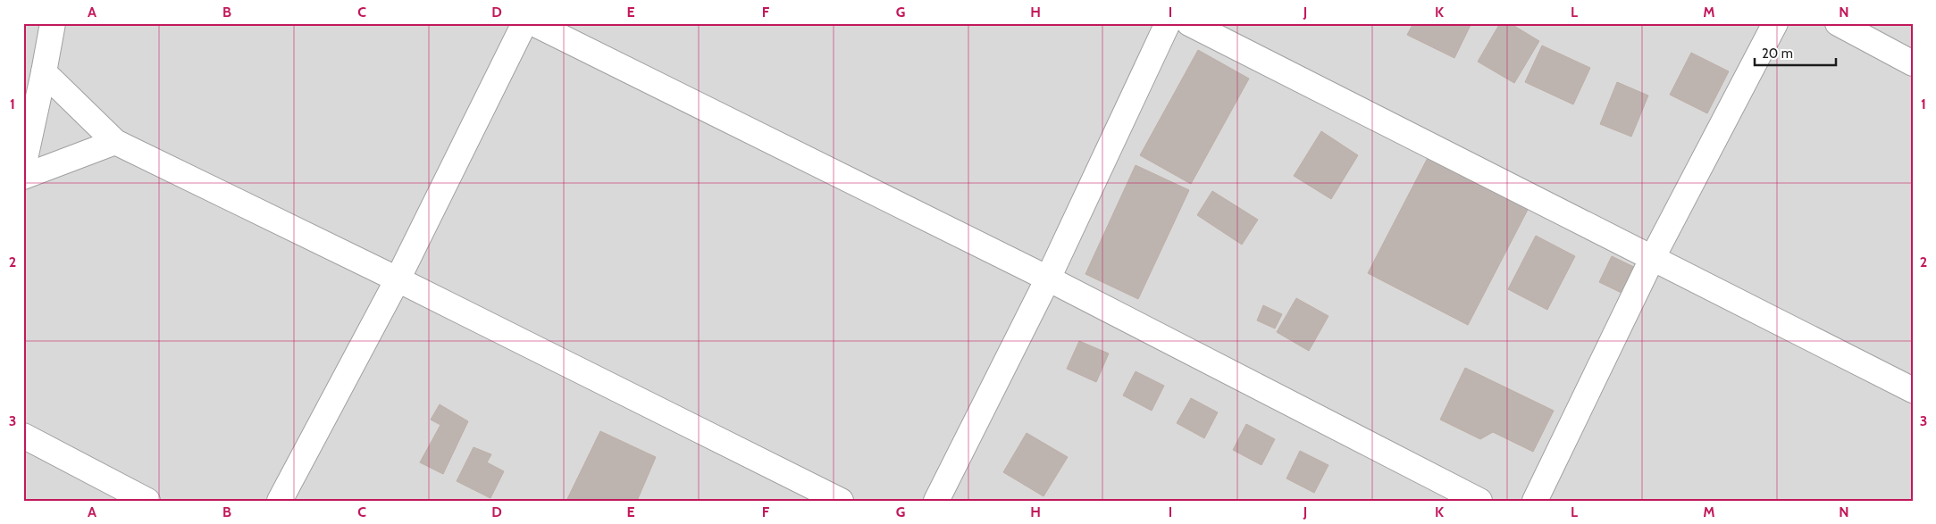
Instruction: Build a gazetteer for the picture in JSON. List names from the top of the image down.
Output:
{
  "scale_bar": "20 m",
  "grid": {
    "columns": [
      "A",
      "B",
      "C",
      "D",
      "E",
      "F",
      "G",
      "H",
      "I",
      "J",
      "K",
      "L",
      "M",
      "N"
    ],
    "rows": ["1", "2", "3"]
  }
}
